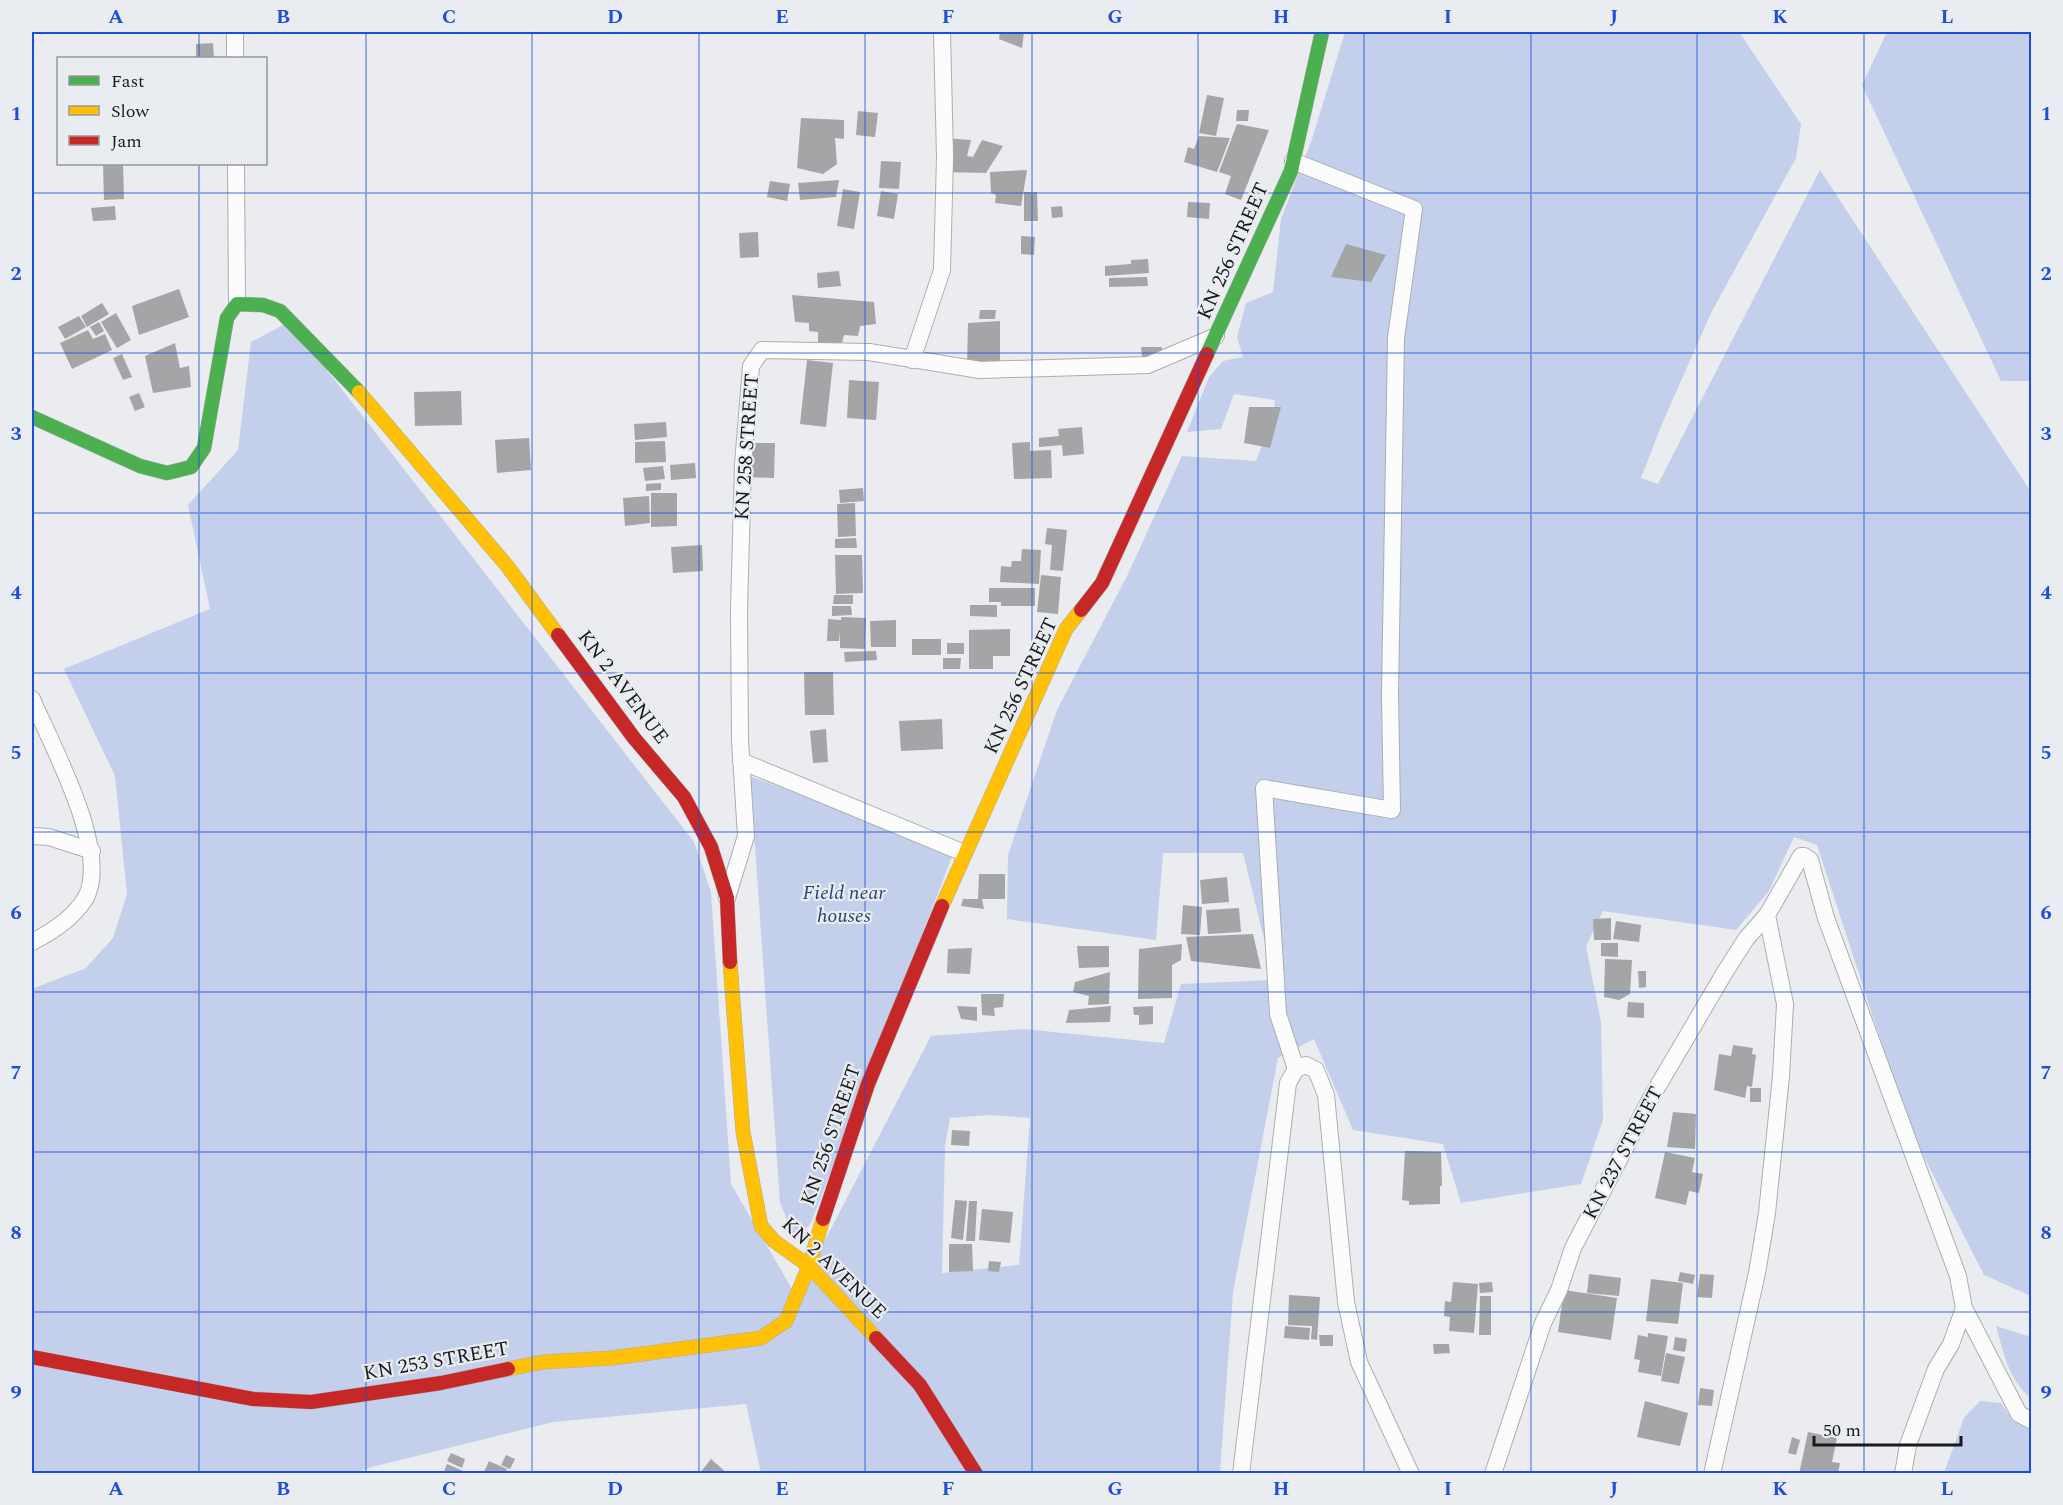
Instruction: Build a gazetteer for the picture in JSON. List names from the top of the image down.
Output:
{
  "streets": {
    "street": [
      "KN 256 STREET",
      "KN 258 STREET",
      "KN 2 AVENUE",
      "KN 237 STREET",
      "KN 253 STREET"
    ]
  },
  "crossings": [
    ["KN 256 STREET", "KN 258 STREET"],
    ["KN 256 STREET", "KN 2 AVENUE"],
    ["KN 256 STREET", "KN 253 STREET"],
    ["KN 258 STREET", "KN 2 AVENUE"],
    ["KN 2 AVENUE", "KN 253 STREET"]
  ],
  "parks": ["Field near houses"],
  "legend": ["Fast", "Slow", "Jam"],
  "scale_bar": "50 m",
  "grid": {
    "columns": [
      "A",
      "B",
      "C",
      "D",
      "E",
      "F",
      "G",
      "H",
      "I",
      "J",
      "K",
      "L"
    ],
    "rows": [
      "1",
      "2",
      "3",
      "4",
      "5",
      "6",
      "7",
      "8",
      "9"
    ]
  }
}
